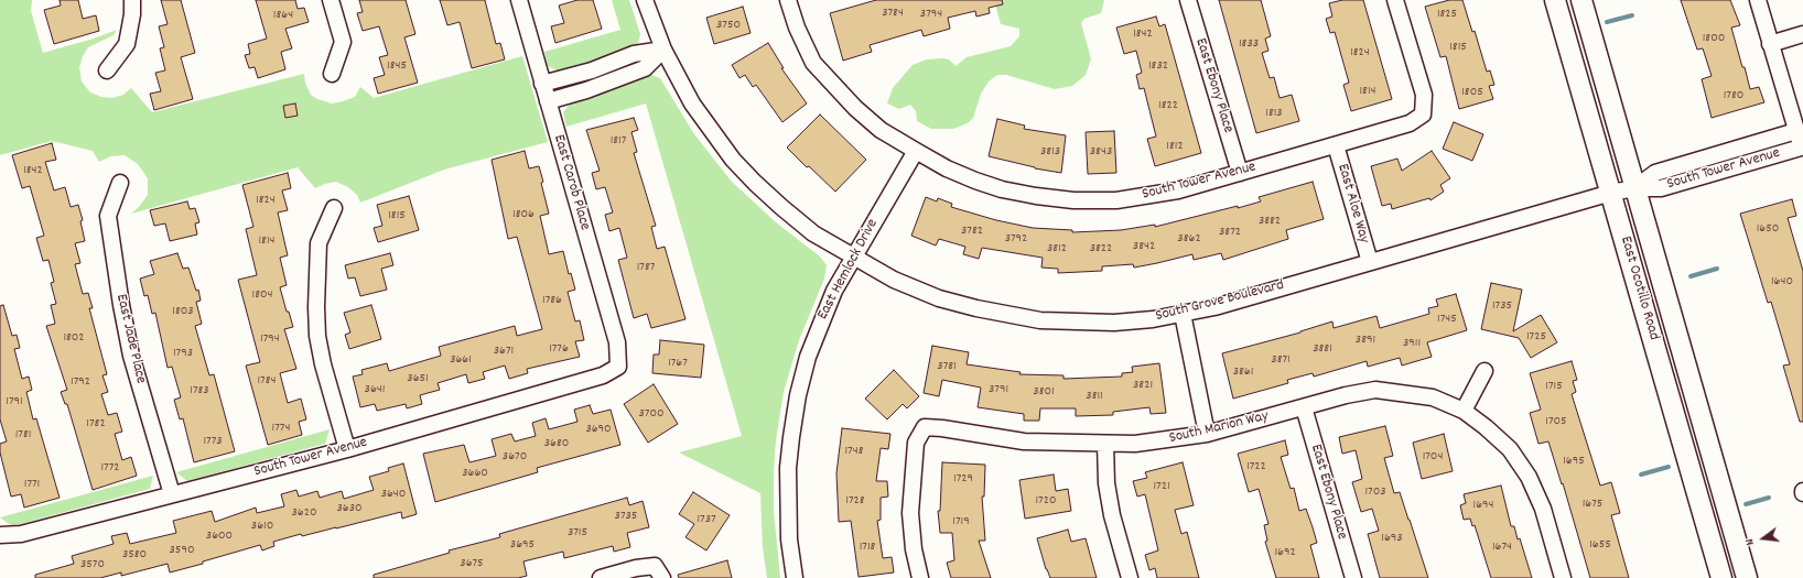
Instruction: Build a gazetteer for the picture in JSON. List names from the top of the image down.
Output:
{
  "streets": {
    "main road": ["East Ocotillo Road"],
    "street": [
      "East Ebony Place",
      "South Tower Avenue",
      "East Carob Place",
      "East Aloe Way",
      "East Hemlock Drive",
      "South Grove Boulevard",
      "East Jade Place",
      "South Marion Way"
    ]
  },
  "crossings": [
    ["East Ebony Place", "South Tower Avenue"],
    ["East Ebony Place", "South Marion Way"],
    ["South Tower Avenue", "East Carob Place"],
    ["South Tower Avenue", "East Aloe Way"],
    ["South Tower Avenue", "East Hemlock Drive"],
    ["South Tower Avenue", "East Ocotillo Road"],
    ["South Tower Avenue", "South Grove Boulevard"],
    ["South Tower Avenue", "East Jade Place"],
    ["East Aloe Way", "South Grove Boulevard"],
    ["East Hemlock Drive", "South Grove Boulevard"],
    ["East Ocotillo Road", "South Grove Boulevard"]
  ],
  "house_numbers": [
    "3784",
    "3794",
    "1825",
    "1864",
    "3750",
    "1842",
    "1800",
    "1833",
    "1815",
    "1824",
    "1845",
    "1832",
    "1814",
    "1805",
    "1780",
    "1822",
    "1813",
    "1817",
    "1812",
    "3813",
    "3843",
    "1842",
    "1824",
    "1806",
    "1815",
    "3882",
    "1650",
    "3782",
    "3872",
    "3792",
    "3862",
    "1814",
    "3842",
    "3812",
    "3822",
    "1787",
    "1640",
    "1804",
    "1786",
    "1735",
    "1803",
    "1745",
    "1725",
    "1802",
    "1794",
    "3891",
    "3911",
    "1776",
    "3881",
    "3671",
    "1793",
    "3661",
    "3871",
    "1767",
    "3781",
    "3861",
    "3651",
    "1784",
    "1792",
    "3821",
    "1715",
    "3641",
    "3791",
    "1783",
    "3801",
    "3811",
    "1791",
    "3700",
    "1705",
    "1782",
    "1774",
    "3690",
    "1781",
    "1773",
    "3680",
    "1748",
    "3670",
    "1704",
    "1695",
    "1722",
    "1772",
    "3660",
    "1729",
    "1771",
    "1721",
    "1703",
    "3640",
    "1728",
    "1720",
    "1675",
    "1694",
    "3630",
    "3620",
    "3735",
    "1737",
    "1719",
    "3610",
    "3715",
    "3600",
    "1693",
    "3695",
    "1655",
    "1718",
    "1674",
    "3590",
    "1692",
    "3580",
    "3675",
    "3570"
  ],
  "north": "left"
}
